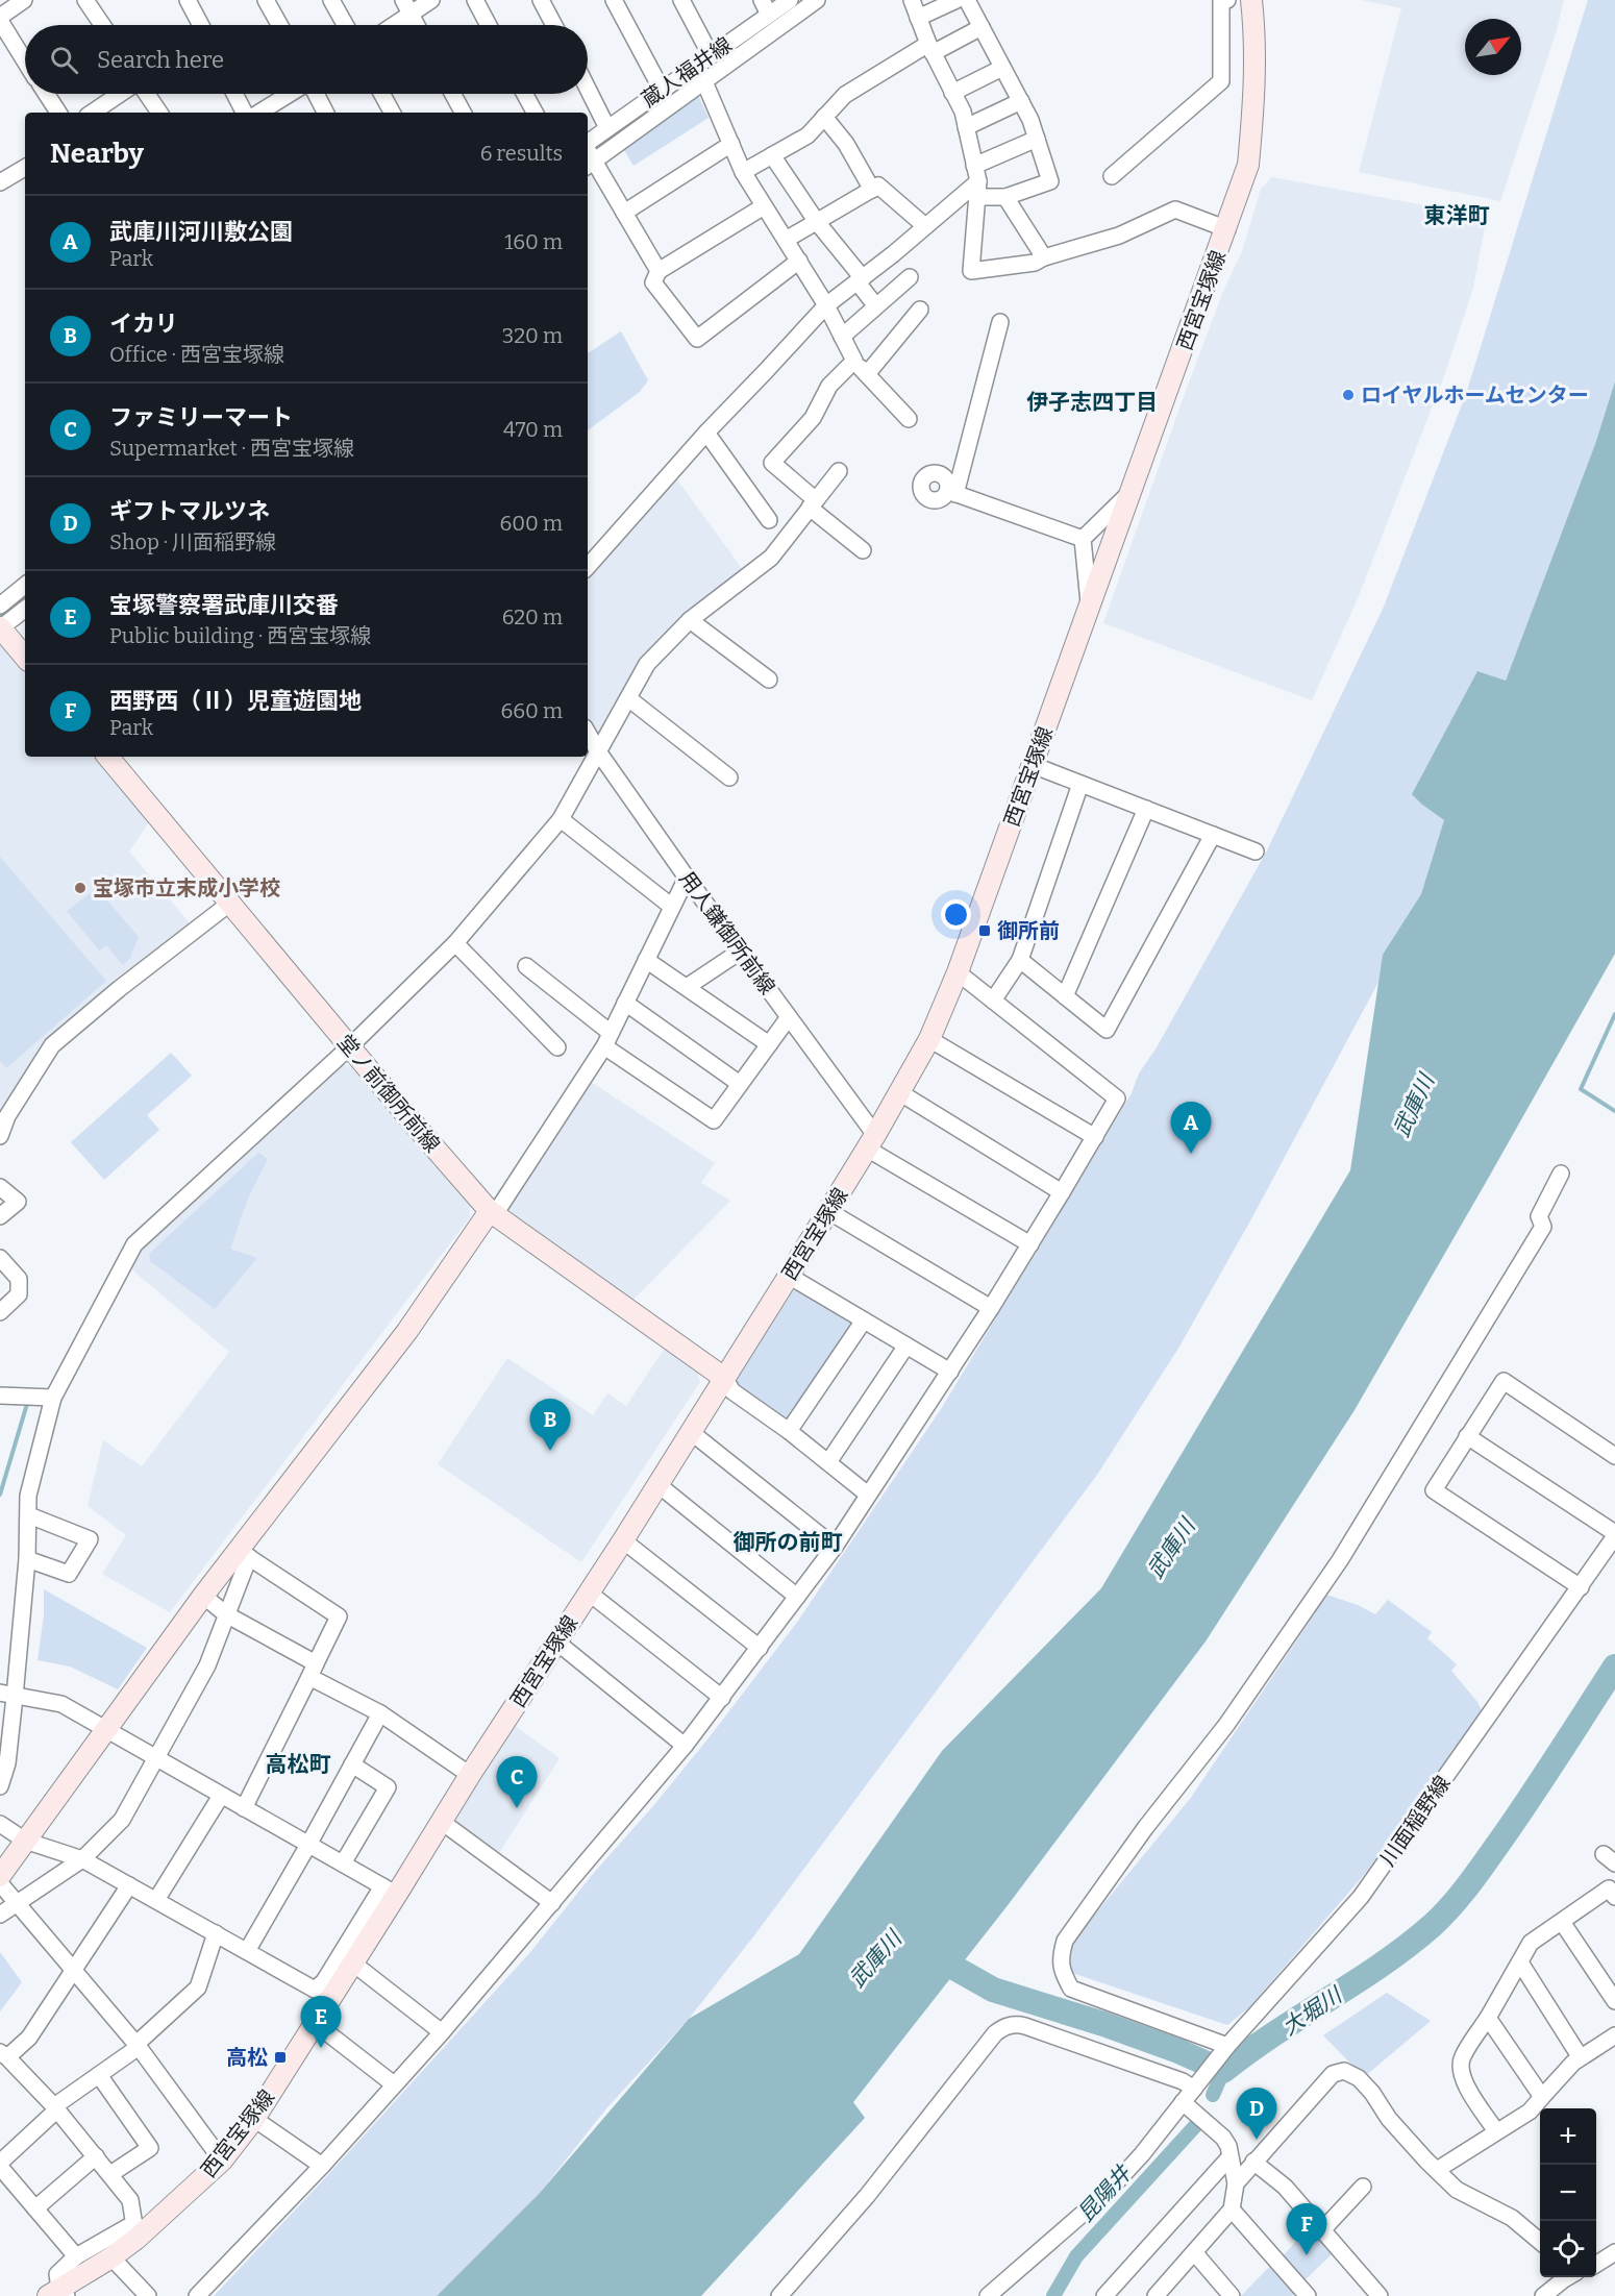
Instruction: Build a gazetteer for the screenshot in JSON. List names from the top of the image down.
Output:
{
  "streets": {
    "main road": ["西宮宝塚線", "堂ノ前御所前線"],
    "street": ["蔵人福井線", "用人鎌御所前線", "川面稲野線"]
  },
  "crossings": [
    ["西宮宝塚線", "用人鎌御所前線"],
    ["西宮宝塚線", "堂ノ前御所前線"]
  ],
  "districts": [
    "東洋町",
    "伊孑志四丁目",
    "御所の前町",
    "高松町"
  ],
  "water": ["武庫川", "大堀川", "昆陽井"],
  "places": {
    "other": ["ロイヤルホームセンター", "宝塚市立末成小学校"],
    "transit": ["御所前", "高松"]
  },
  "north": "top right",
  "page": {
    "search": "Search here",
    "heading": ["Nearby", "6 results"],
    "list": [
      {
        "mark": "A",
        "name": "武庫川河川敷公園",
        "note": "Park",
        "value": "160 m"
      },
      {
        "mark": "B",
        "name": "イカリ",
        "note": "Office · 西宮宝塚線",
        "value": "320 m"
      },
      {
        "mark": "C",
        "name": "ファミリーマート",
        "note": "Supermarket · 西宮宝塚線",
        "value": "470 m"
      },
      {
        "mark": "D",
        "name": "ギフトマルツネ",
        "note": "Shop · 川面稲野線",
        "value": "600 m"
      },
      {
        "mark": "E",
        "name": "宝塚警察署武庫川交番",
        "note": "Public building · 西宮宝塚線",
        "value": "620 m"
      },
      {
        "mark": "F",
        "name": "西野西（Ⅱ）児童遊園地",
        "note": "Park",
        "value": "660 m"
      }
    ],
    "pins": [
      "A",
      "B",
      "C",
      "E",
      "D",
      "F"
    ],
    "map_buttons": ["+", "−"]
  }
}
